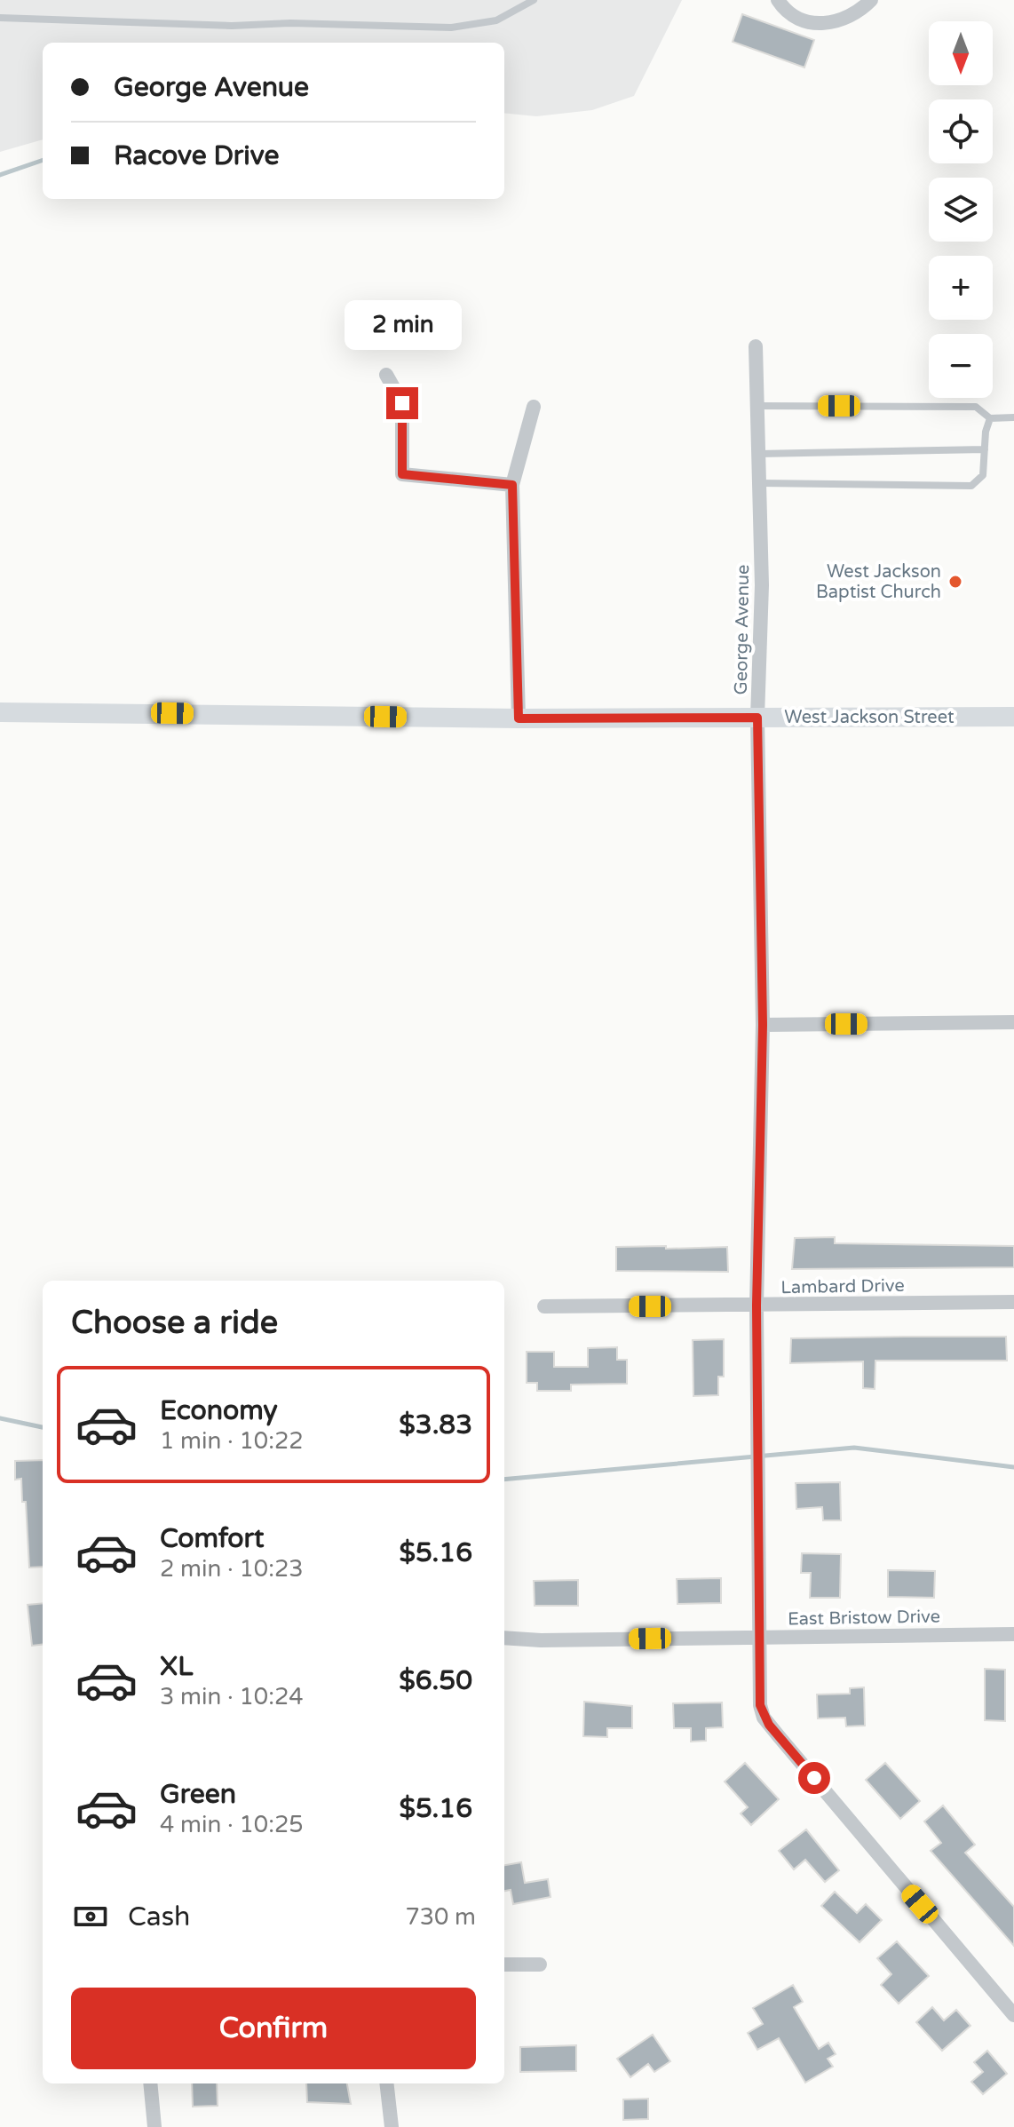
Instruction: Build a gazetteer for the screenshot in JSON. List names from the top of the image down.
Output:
{
  "streets": {
    "street": [
      "George Avenue",
      "West Jackson Street",
      "Lambard Drive",
      "East Bristow Drive"
    ]
  },
  "crossings": [
    ["George Avenue", "West Jackson Street"],
    ["George Avenue", "Lambard Drive"],
    ["George Avenue", "East Bristow Drive"]
  ],
  "places": ["West Jackson Baptist Church"],
  "north": "bottom",
  "page": {
    "map_buttons": ["+", "−"],
    "banner": ["George Avenue", "Racove Drive"],
    "bubble": "2 min",
    "heading": "Choose a ride",
    "list": [
      {
        "name": "Economy",
        "note": "1 min · 10:22",
        "value": "$3.83"
      },
      {
        "name": "Comfort",
        "note": "2 min · 10:23",
        "value": "$5.16"
      },
      {
        "name": "XL",
        "note": "3 min · 10:24",
        "value": "$6.50"
      },
      {
        "name": "Green",
        "note": "4 min · 10:25",
        "value": "$5.16"
      }
    ],
    "pay": ["Cash", "730 m"],
    "buttons": "Confirm"
  }
}
